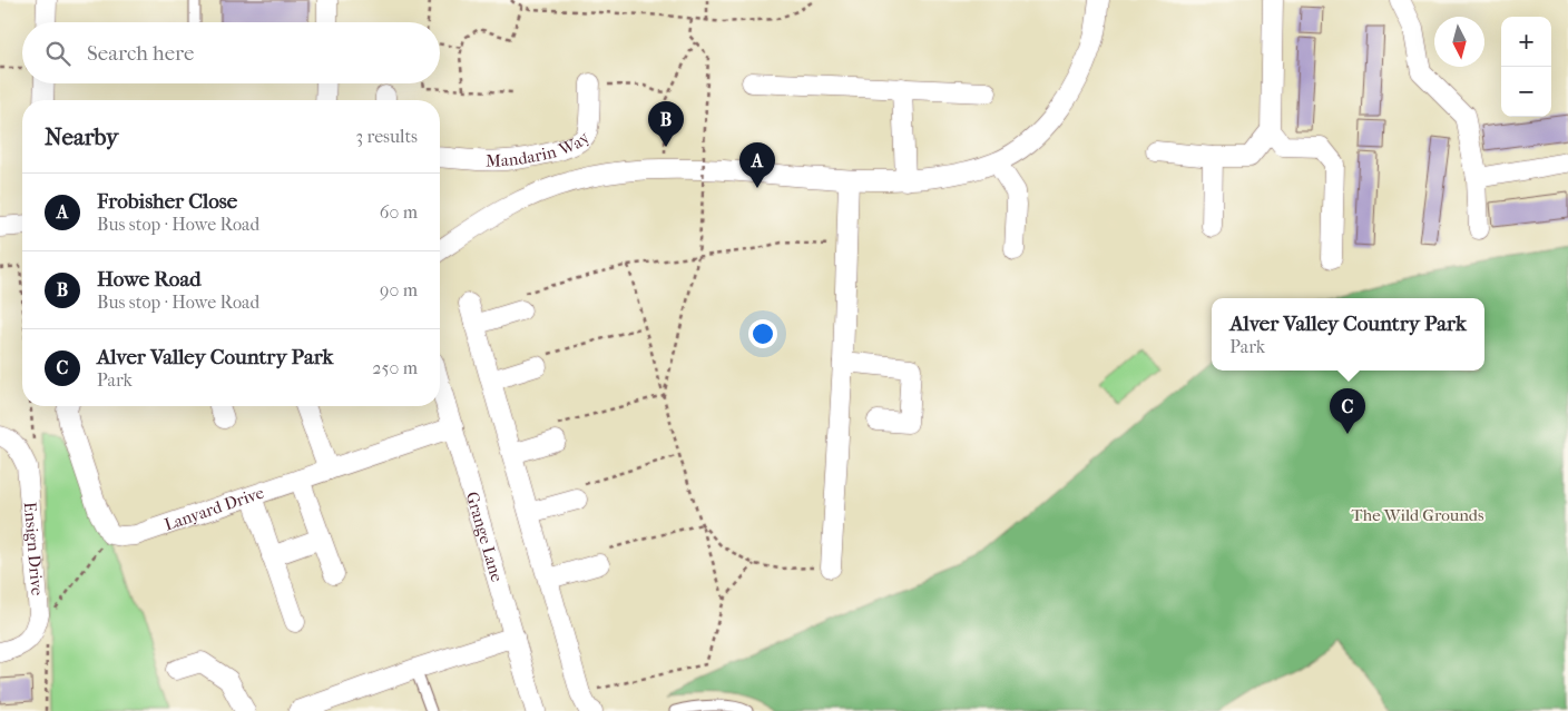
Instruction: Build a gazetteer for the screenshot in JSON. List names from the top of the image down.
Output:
{
  "streets": {
    "street": [
      "Mandarin Way",
      "Lanyard Drive",
      "Grange Lane",
      "Ensign Drive"
    ]
  },
  "crossings": [
    ["Lanyard Drive", "Grange Lane"]
  ],
  "parks": ["The Wild Grounds"],
  "north": "bottom",
  "page": {
    "map_buttons": ["+", "−"],
    "search": "Search here",
    "heading": ["Nearby", "3 results"],
    "pins": ["B", "A", "C"],
    "list": [
      {
        "mark": "A",
        "name": "Frobisher Close",
        "note": "Bus stop · Howe Road",
        "value": "60 m"
      },
      {
        "mark": "B",
        "name": "Howe Road",
        "note": "Bus stop · Howe Road",
        "value": "90 m"
      },
      {
        "mark": "C",
        "name": "Alver Valley Country Park",
        "note": "Park",
        "value": "250 m"
      }
    ],
    "popup": ["Alver Valley Country Park", "Park"]
  }
}
